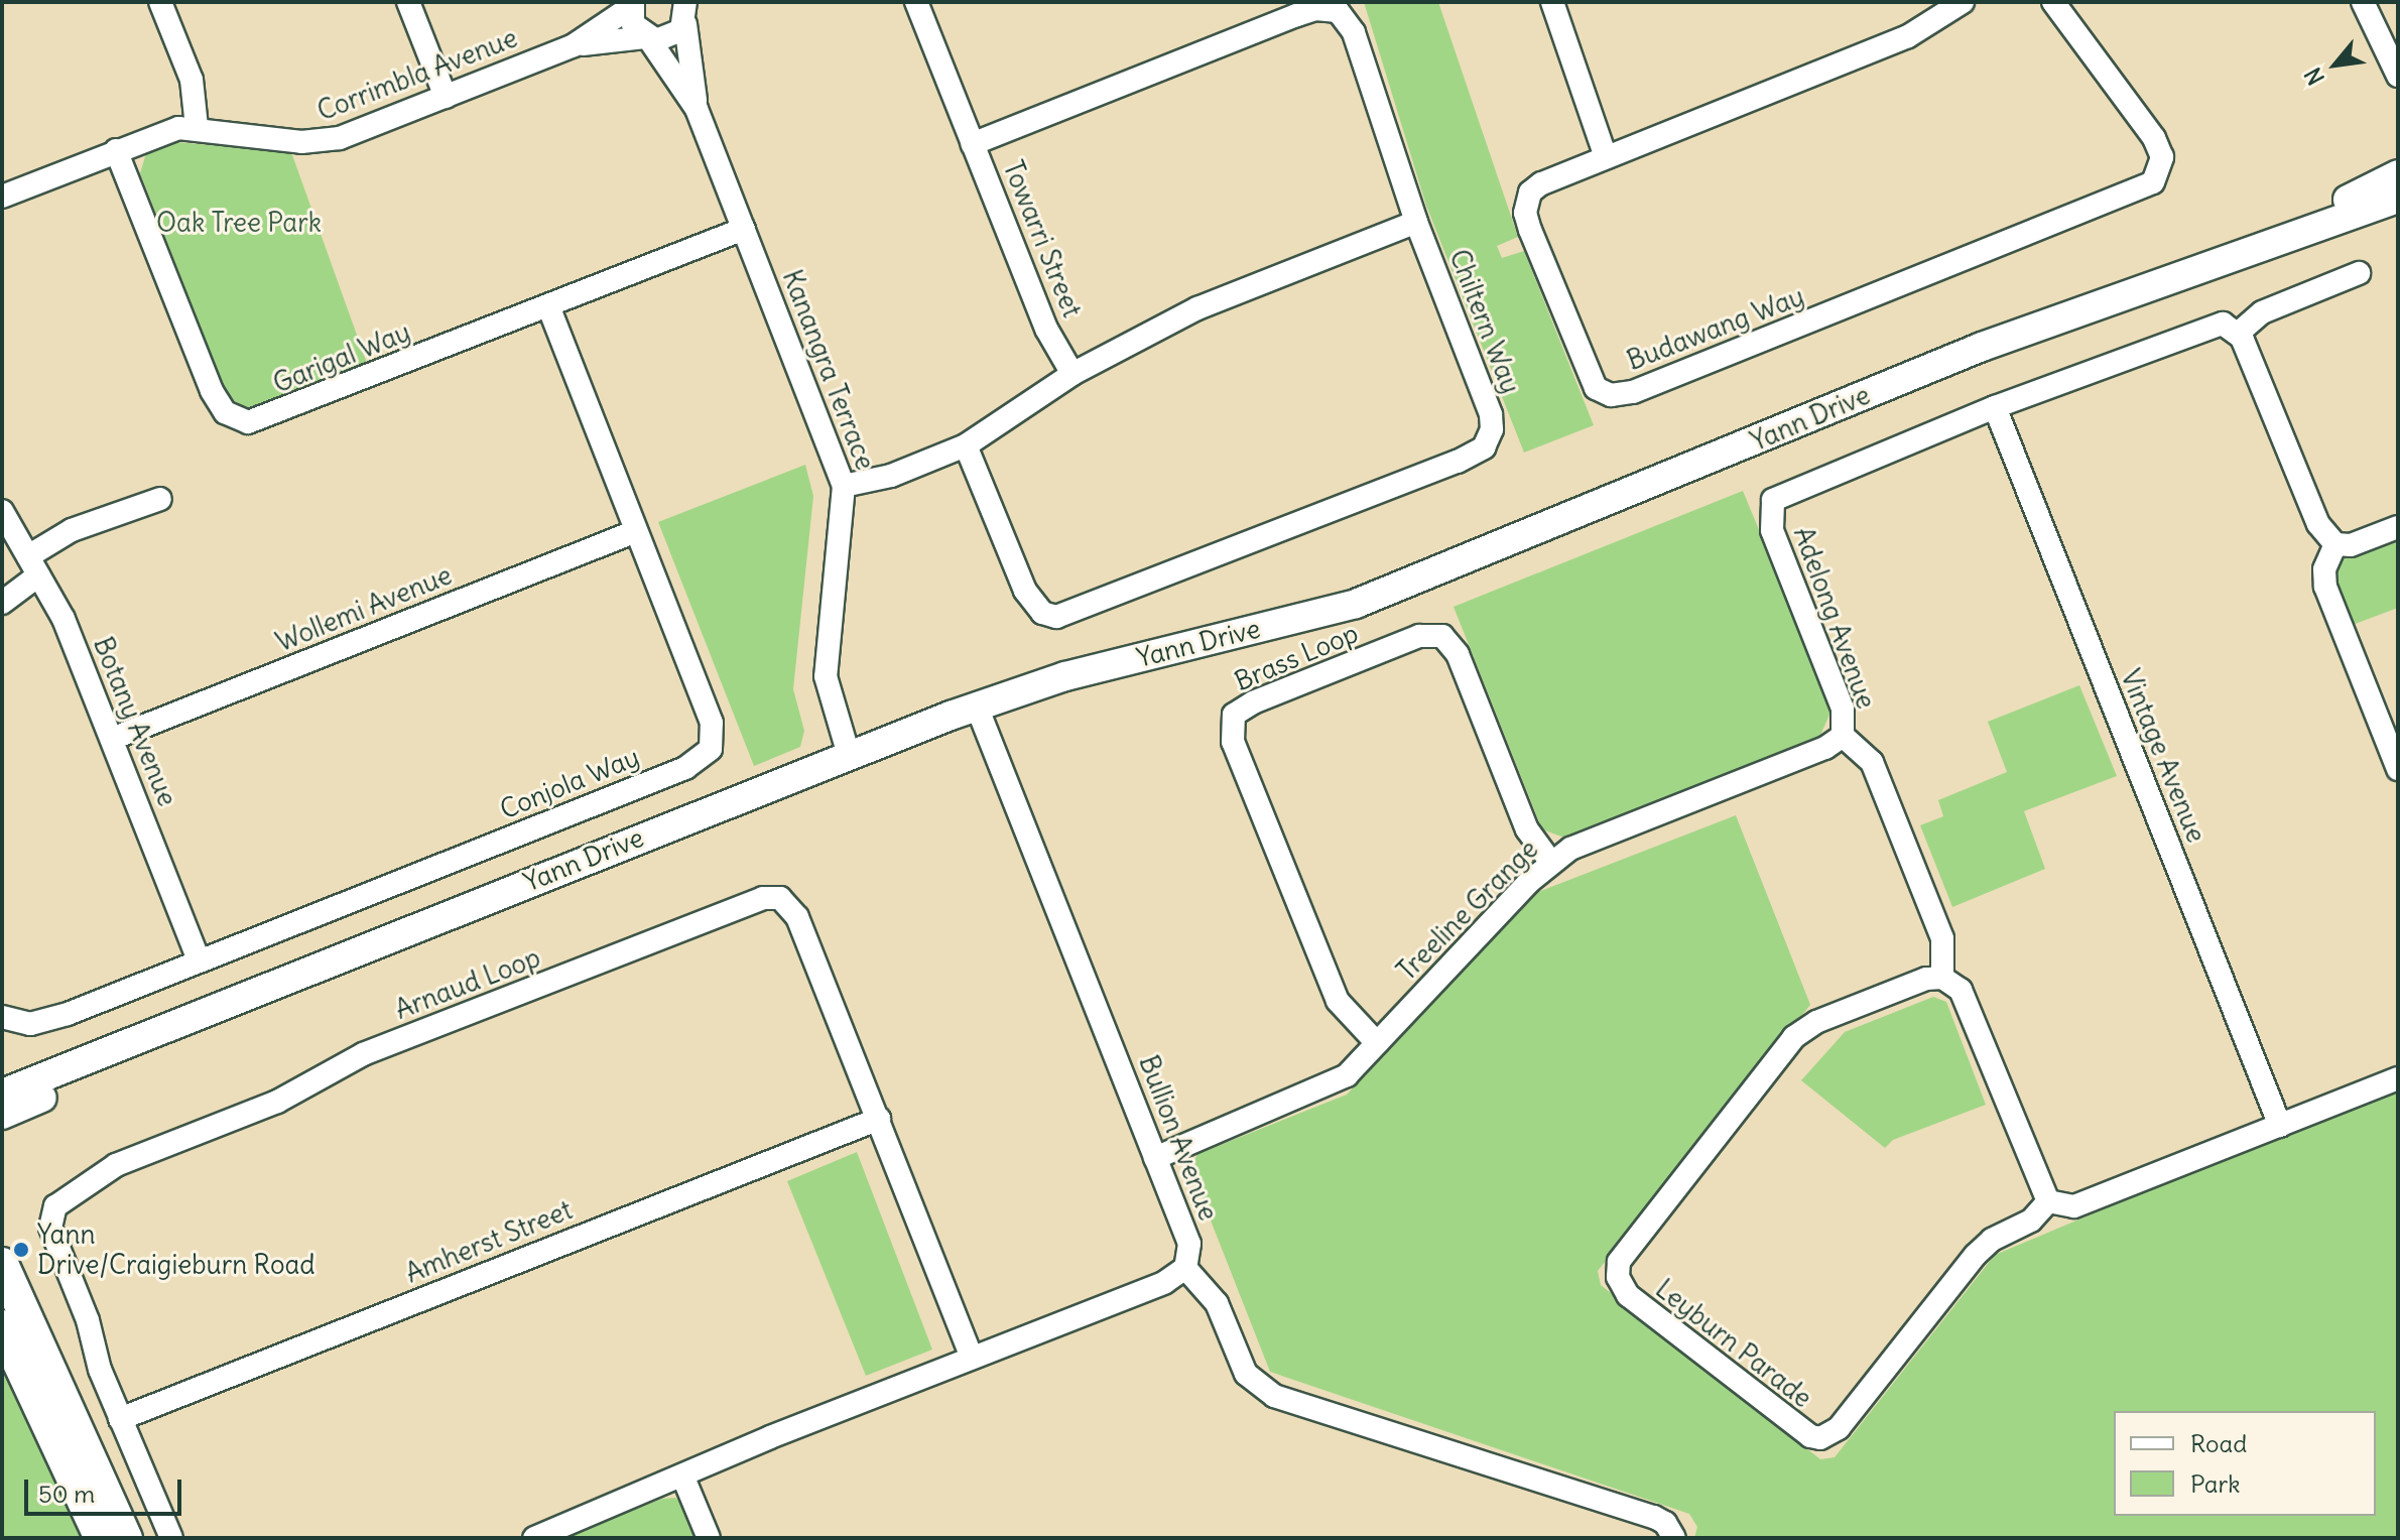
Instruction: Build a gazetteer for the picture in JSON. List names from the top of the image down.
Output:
{
  "streets": {
    "street": [
      "Corrimbla Avenue",
      "Towarri Street",
      "Chiltern Way",
      "Budawang Way",
      "Garigal Way",
      "Kanangra Terrace",
      "Yann Drive",
      "Wollemi Avenue",
      "Adelong Avenue",
      "Brass Loop",
      "Botany Avenue",
      "Vintage Avenue",
      "Conjola Way",
      "Treeline Grange",
      "Arnaud Loop",
      "Bullion Avenue",
      "Amherst Street",
      "Leyburn Parade"
    ]
  },
  "crossings": [
    ["Corrimbla Avenue", "Garigal Way"],
    ["Corrimbla Avenue", "Kanangra Terrace"],
    ["Towarri Street", "Chiltern Way"],
    ["Garigal Way", "Kanangra Terrace"],
    ["Garigal Way", "Conjola Way"],
    ["Kanangra Terrace", "Yann Drive"],
    ["Yann Drive", "Bullion Avenue"],
    ["Wollemi Avenue", "Botany Avenue"],
    ["Wollemi Avenue", "Conjola Way"],
    ["Adelong Avenue", "Vintage Avenue"],
    ["Adelong Avenue", "Treeline Grange"],
    ["Adelong Avenue", "Leyburn Parade"],
    ["Brass Loop", "Treeline Grange"],
    ["Botany Avenue", "Conjola Way"],
    ["Treeline Grange", "Bullion Avenue"],
    ["Arnaud Loop", "Amherst Street"]
  ],
  "parks": ["Oak Tree Park"],
  "places": ["Yann Drive/Craigieburn Road"],
  "legend": ["Road", "Park"],
  "scale_bar": "50 m",
  "north": "bottom left"
}
